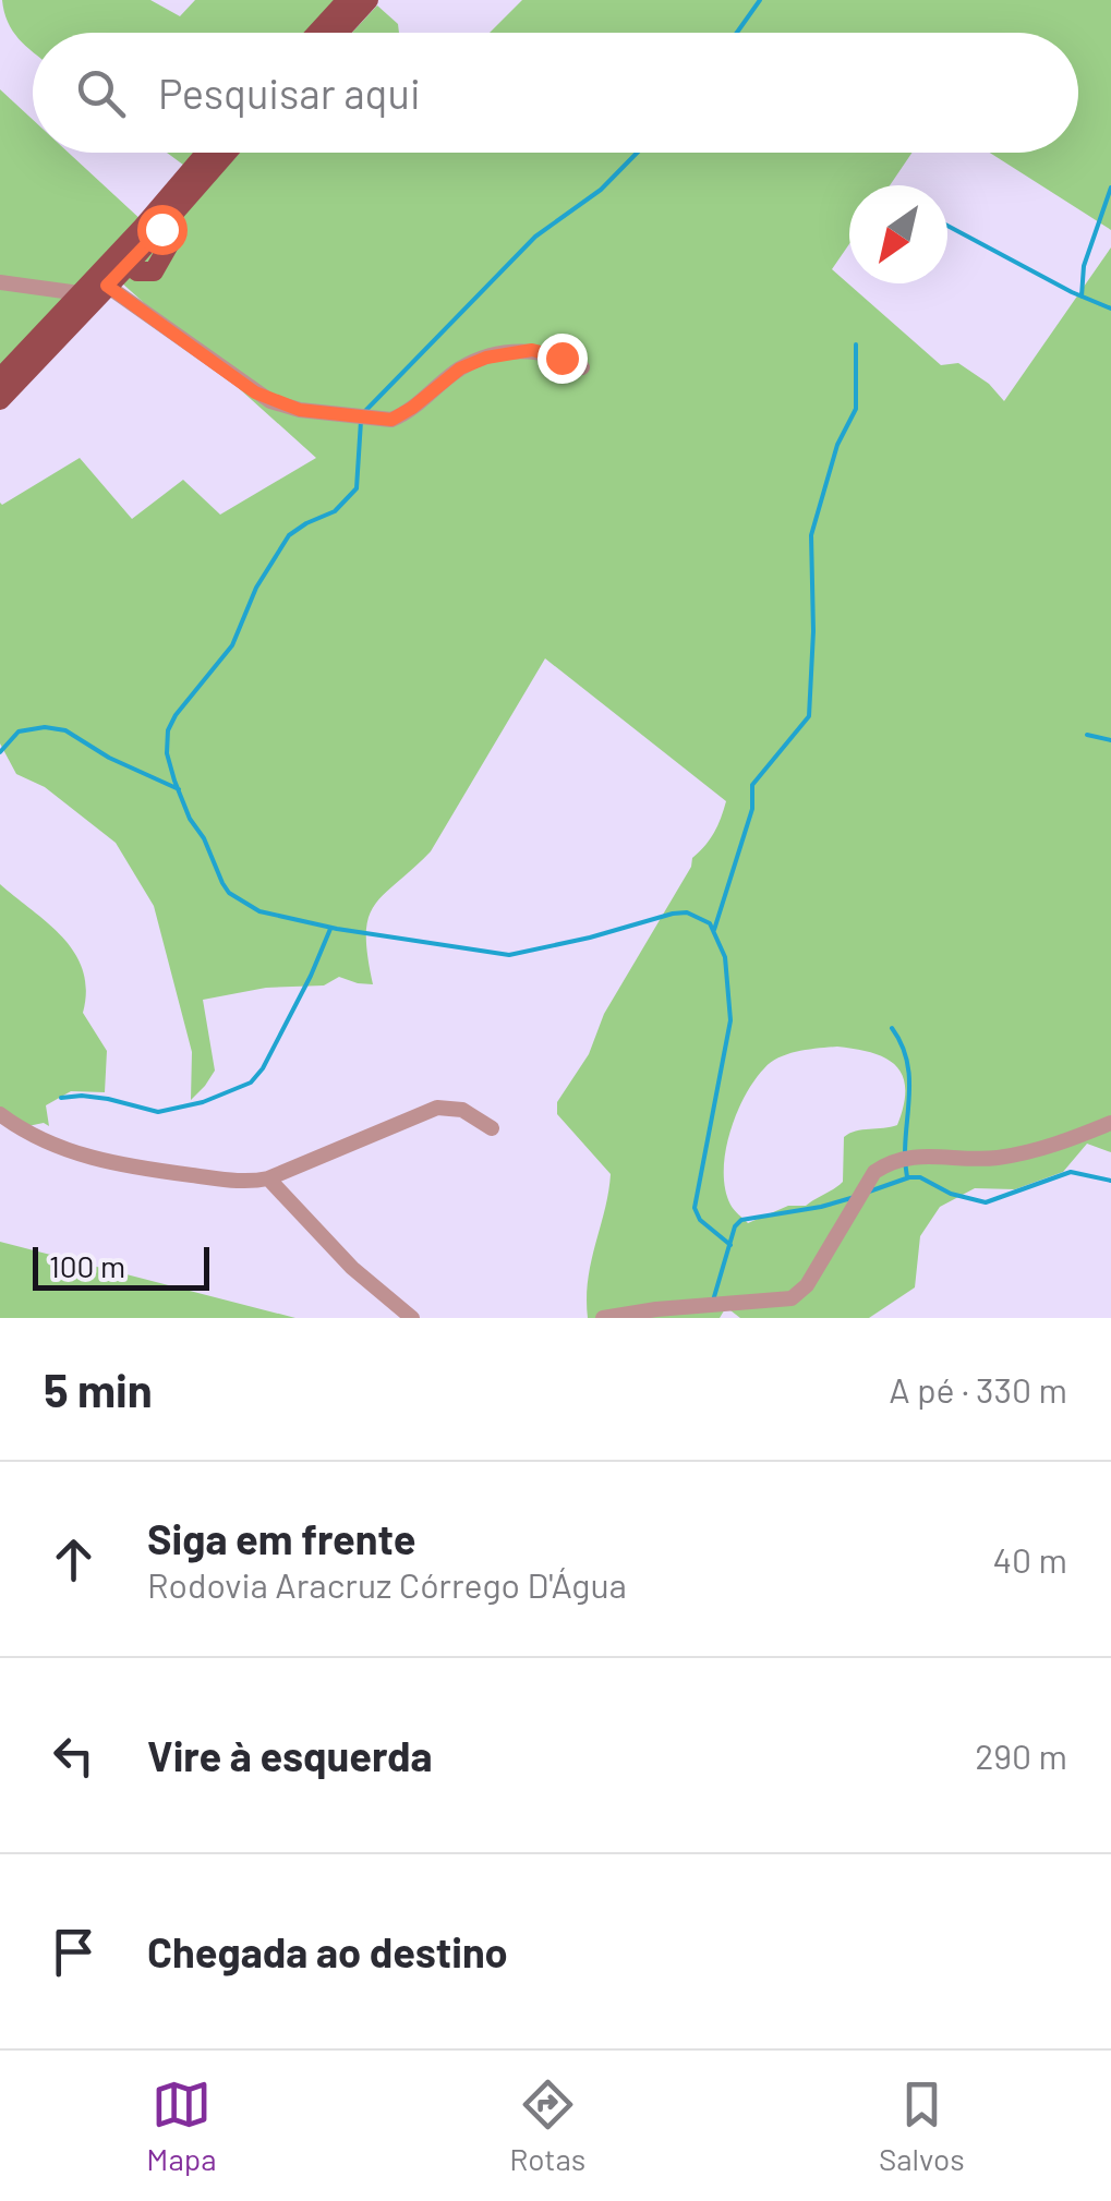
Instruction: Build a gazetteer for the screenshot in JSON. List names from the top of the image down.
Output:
{
  "scale_bar": "100 m",
  "north": "bottom left",
  "page": {
    "search": "Pesquisar aqui",
    "scale": "100 m",
    "heading": ["5 min", "A pé · 330 m"],
    "list": [
      ["Siga em frente", "Rodovia Aracruz Córrego D'Água", "40 m"],
      ["Vire à esquerda", "290 m"],
      "Chegada ao destino"
    ],
    "nav": ["Mapa", "Rotas", "Salvos"]
  }
}
